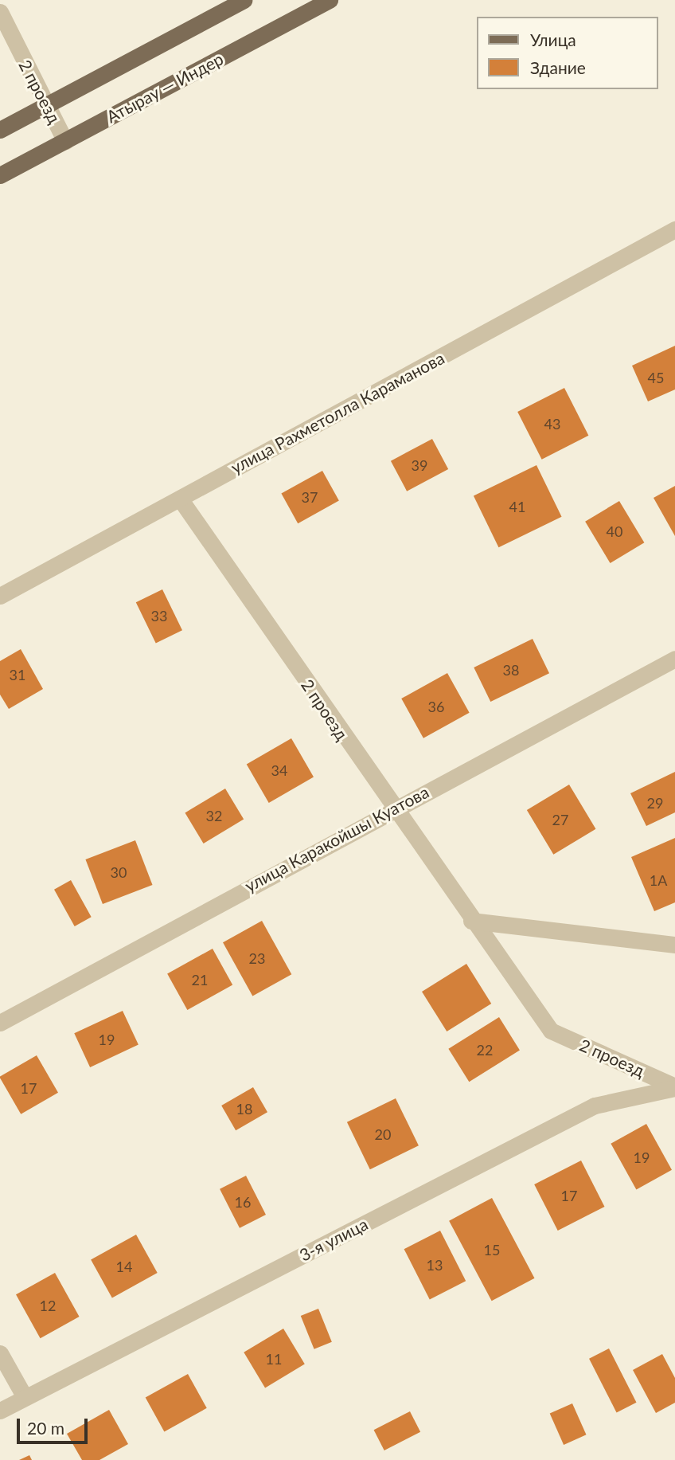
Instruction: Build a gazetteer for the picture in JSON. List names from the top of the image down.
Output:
{
  "streets": {
    "main road": ["Атырау — Индер"],
    "street": [
      "2 проезд",
      "улица Рахметолла Караманова",
      "улица Каракойшы Куатова",
      "3-я улица"
    ]
  },
  "crossings": [
    ["Атырау — Индер", "2 проезд"],
    ["2 проезд", "улица Рахметолла Караманова"],
    ["2 проезд", "улица Каракойшы Куатова"],
    ["2 проезд", "3-я улица"]
  ],
  "house_numbers": [
    "45",
    "43",
    "39",
    "37",
    "41",
    "40",
    "33",
    "38",
    "31",
    "36",
    "34",
    "29",
    "32",
    "27",
    "30",
    "1А",
    "23",
    "21",
    "19",
    "22",
    "17",
    "18",
    "20",
    "19",
    "17",
    "16",
    "15",
    "13",
    "14",
    "12",
    "11"
  ],
  "legend": ["Улица", "Здание"],
  "scale_bar": "20 m"
}
